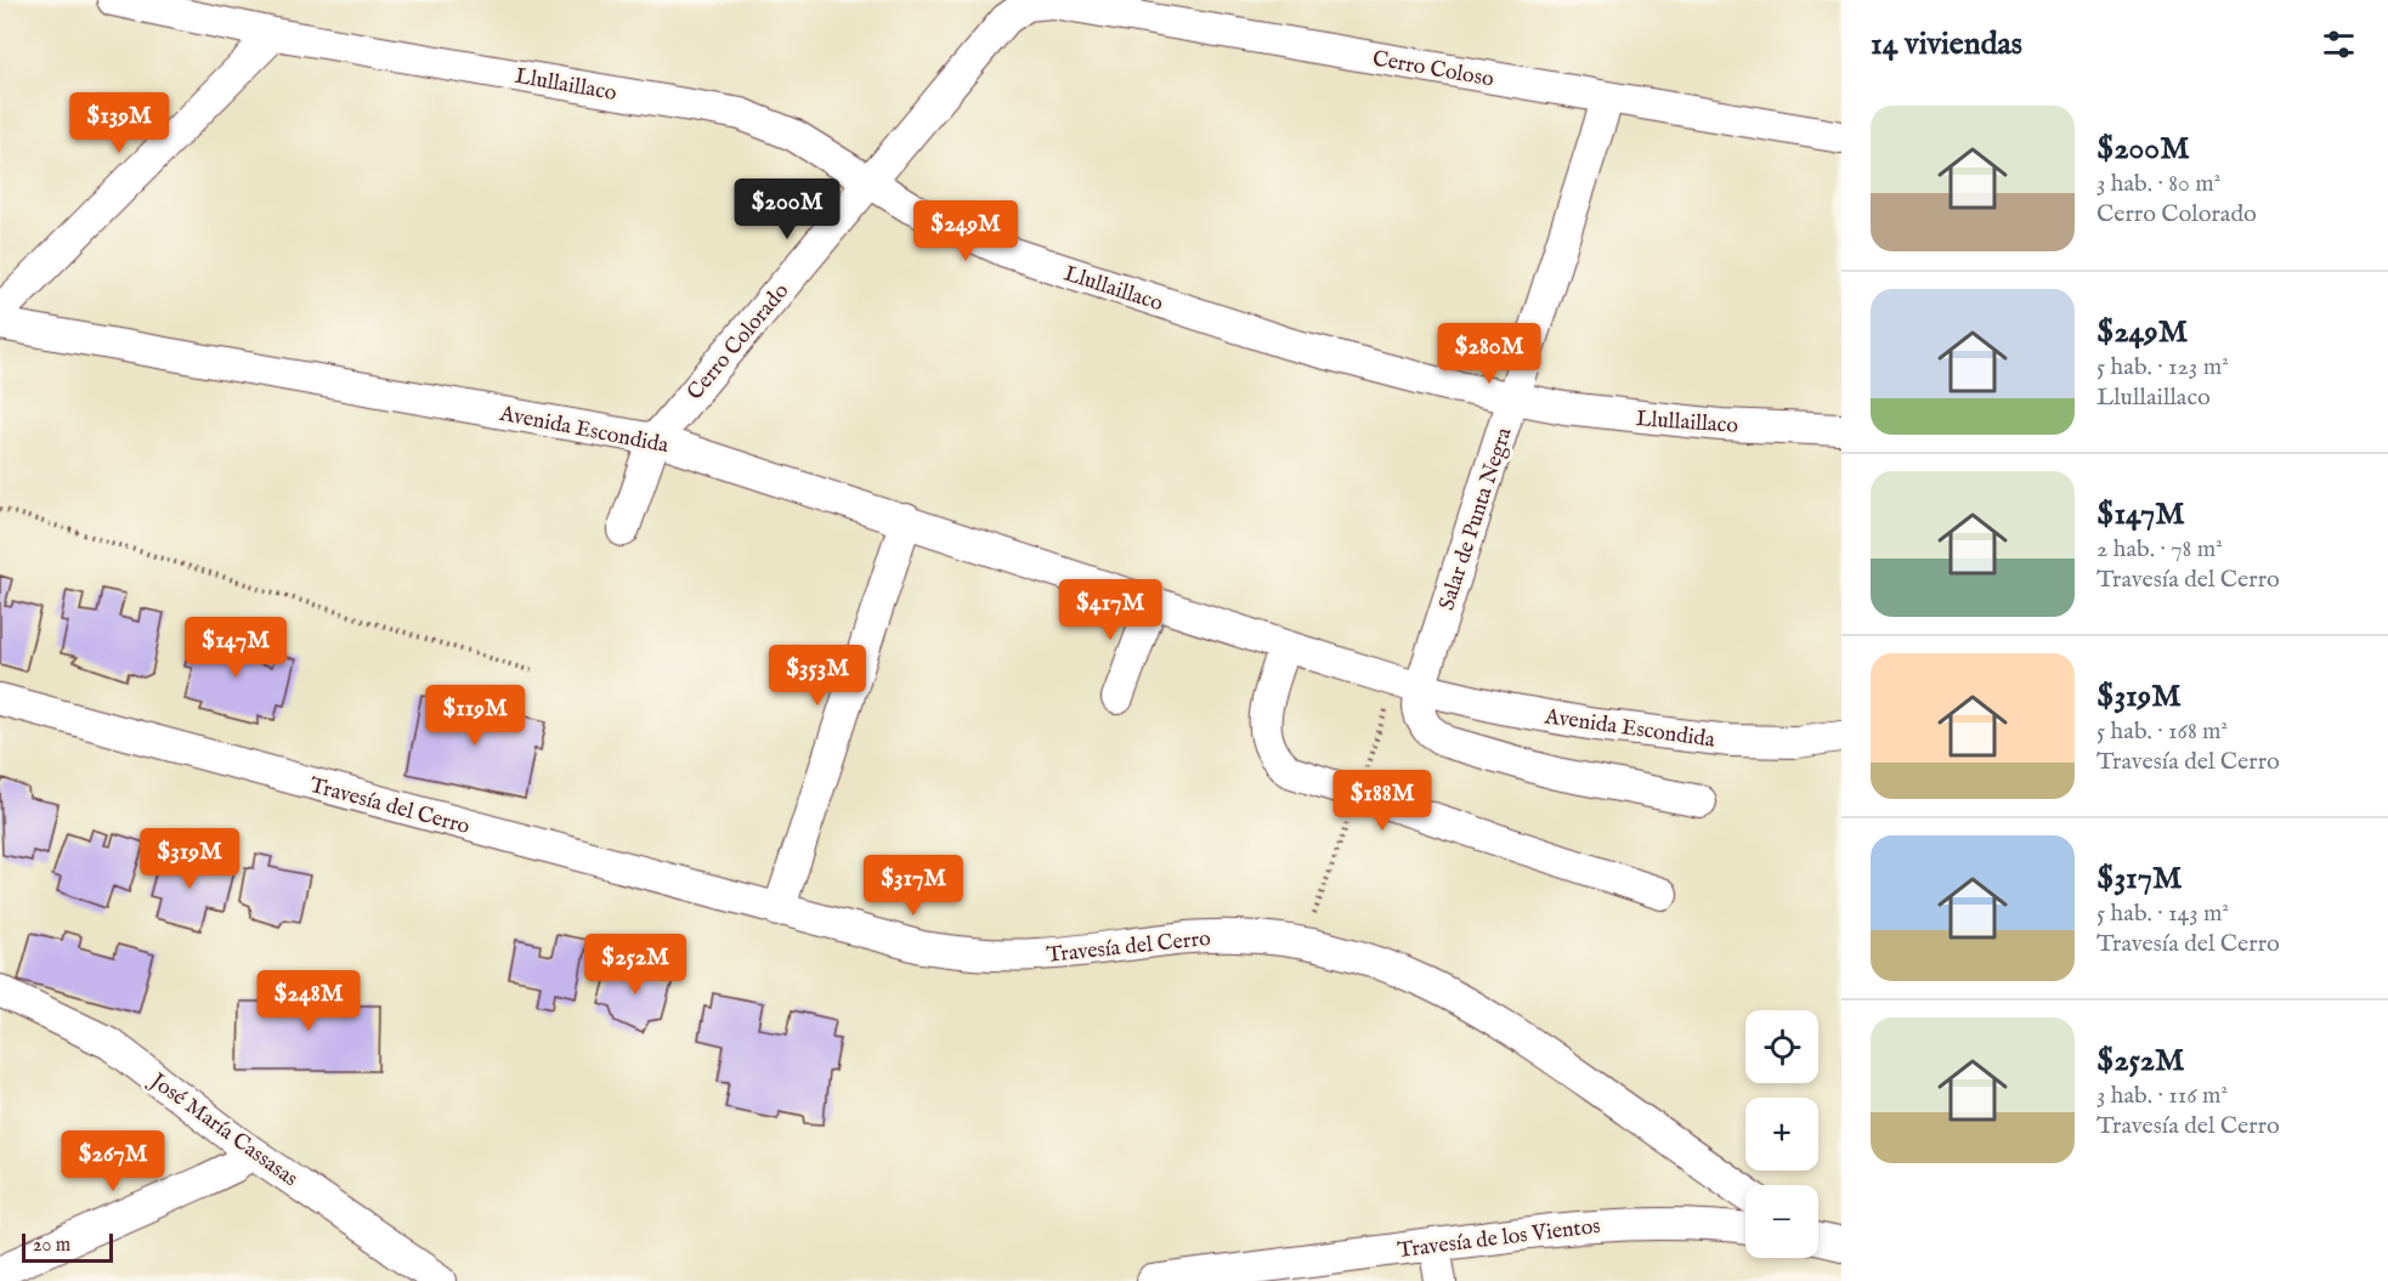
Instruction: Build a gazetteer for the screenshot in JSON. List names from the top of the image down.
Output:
{
  "streets": {
    "street": [
      "Cerro Coloso",
      "Llullaillaco",
      "Cerro Colorado",
      "Avenida Escondida",
      "Salar de Punta Negra",
      "Travesía del Cerro",
      "José María Cassasas",
      "Travesía de los Vientos"
    ]
  },
  "crossings": [
    ["Cerro Coloso", "Cerro Colorado"],
    ["Cerro Coloso", "Salar de Punta Negra"],
    ["Llullaillaco", "Cerro Colorado"],
    ["Llullaillaco", "Salar de Punta Negra"],
    ["Cerro Colorado", "Avenida Escondida"],
    ["Avenida Escondida", "Salar de Punta Negra"]
  ],
  "scale_bar": "20 m",
  "page": {
    "heading": "14 viviendas",
    "list": [
      {
        "name": "$200M",
        "note": "3 hab. · 80 m² · Cerro Colorado"
      },
      {
        "name": "$249M",
        "note": "5 hab. · 123 m² · Llullaillaco"
      },
      {
        "name": "$147M",
        "note": "2 hab. · 78 m² · Travesía del Cerro"
      },
      {
        "name": "$319M",
        "note": "5 hab. · 168 m² · Travesía del Cerro"
      },
      {
        "name": "$317M",
        "note": "5 hab. · 143 m² · Travesía del Cerro"
      },
      {
        "name": "$252M",
        "note": "3 hab. · 116 m² · Travesía del Cerro"
      }
    ],
    "price": [
      "$139M",
      "$200M",
      "$249M",
      "$280M",
      "$417M",
      "$147M",
      "$353M",
      "$119M",
      "$188M",
      "$319M",
      "$317M",
      "$252M",
      "$248M",
      "$267M"
    ],
    "map_buttons": ["+", "−"],
    "scale": "20 m"
  }
}
